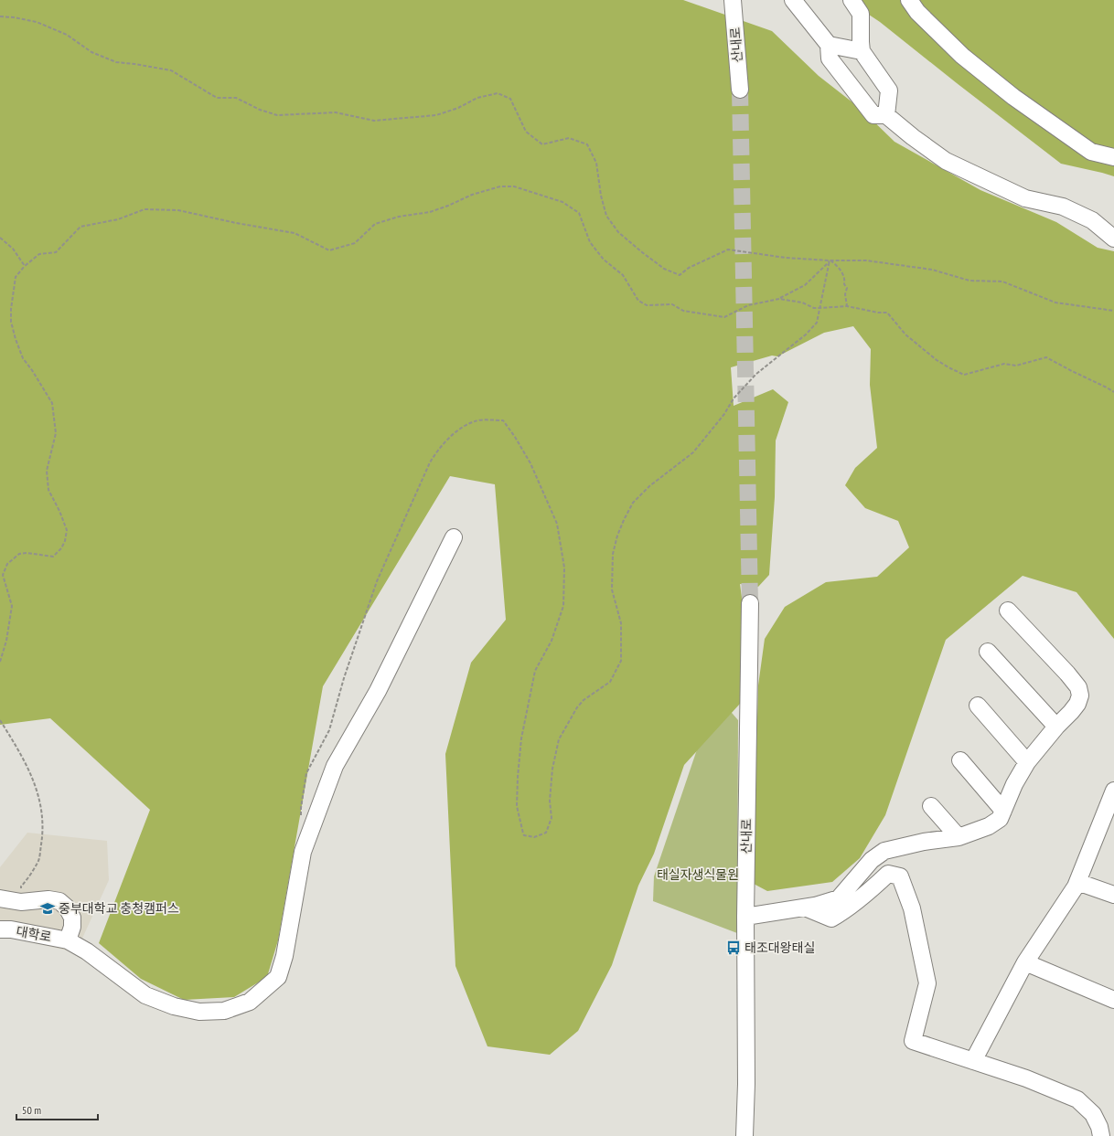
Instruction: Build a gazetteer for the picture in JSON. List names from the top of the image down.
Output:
{
  "streets": {
    "street": ["산내로", "대학로"]
  },
  "parks": ["태실자생식물원"],
  "places": {
    "school or university": ["중부대학교 충청캠퍼스"],
    "bus stop": ["태조대왕태실"]
  },
  "scale_bar": "50 m"
}
